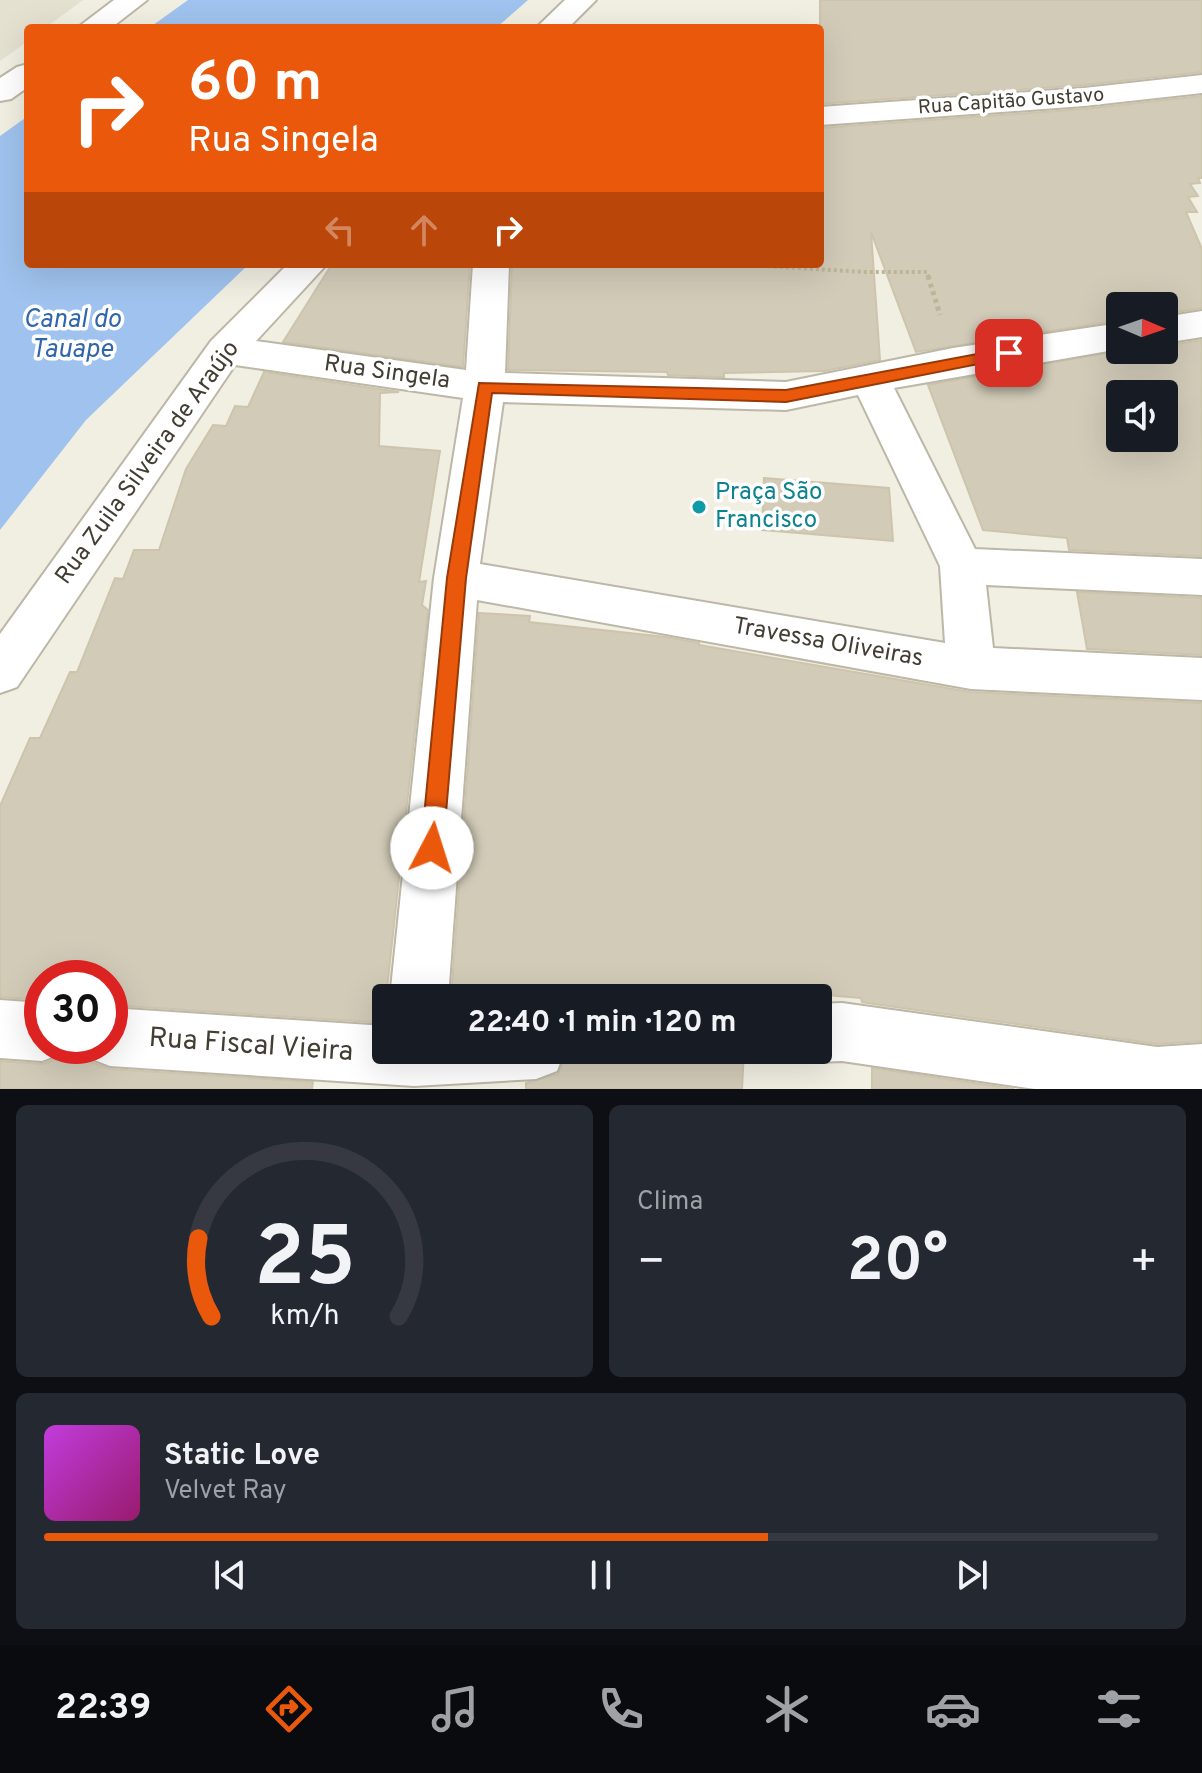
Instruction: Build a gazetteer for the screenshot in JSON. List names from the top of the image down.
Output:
{
  "streets": {
    "street": [
      "Rua Capitão Gustavo",
      "Rua Singela",
      "Rua Zuila Silveira de Araújo",
      "Travessa Oliveiras",
      "Rua Fiscal Vieira"
    ]
  },
  "crossings": [
    ["Rua Singela", "Rua Zuila Silveira de Araújo"]
  ],
  "water": ["Canal do Tauape"],
  "places": ["Praça São Francisco"],
  "north": "right",
  "page": {
    "turn": ["60 m", "Rua Singela"],
    "limit": "30",
    "trip": "22:40 · 1 min · 120 m",
    "tile": "Clima",
    "heat": ["−", "20°", "+"],
    "song": ["Static Love", "Velvet Ray"],
    "tabs": "22:39",
    "gauge": ["25", "km/h"]
  }
}
